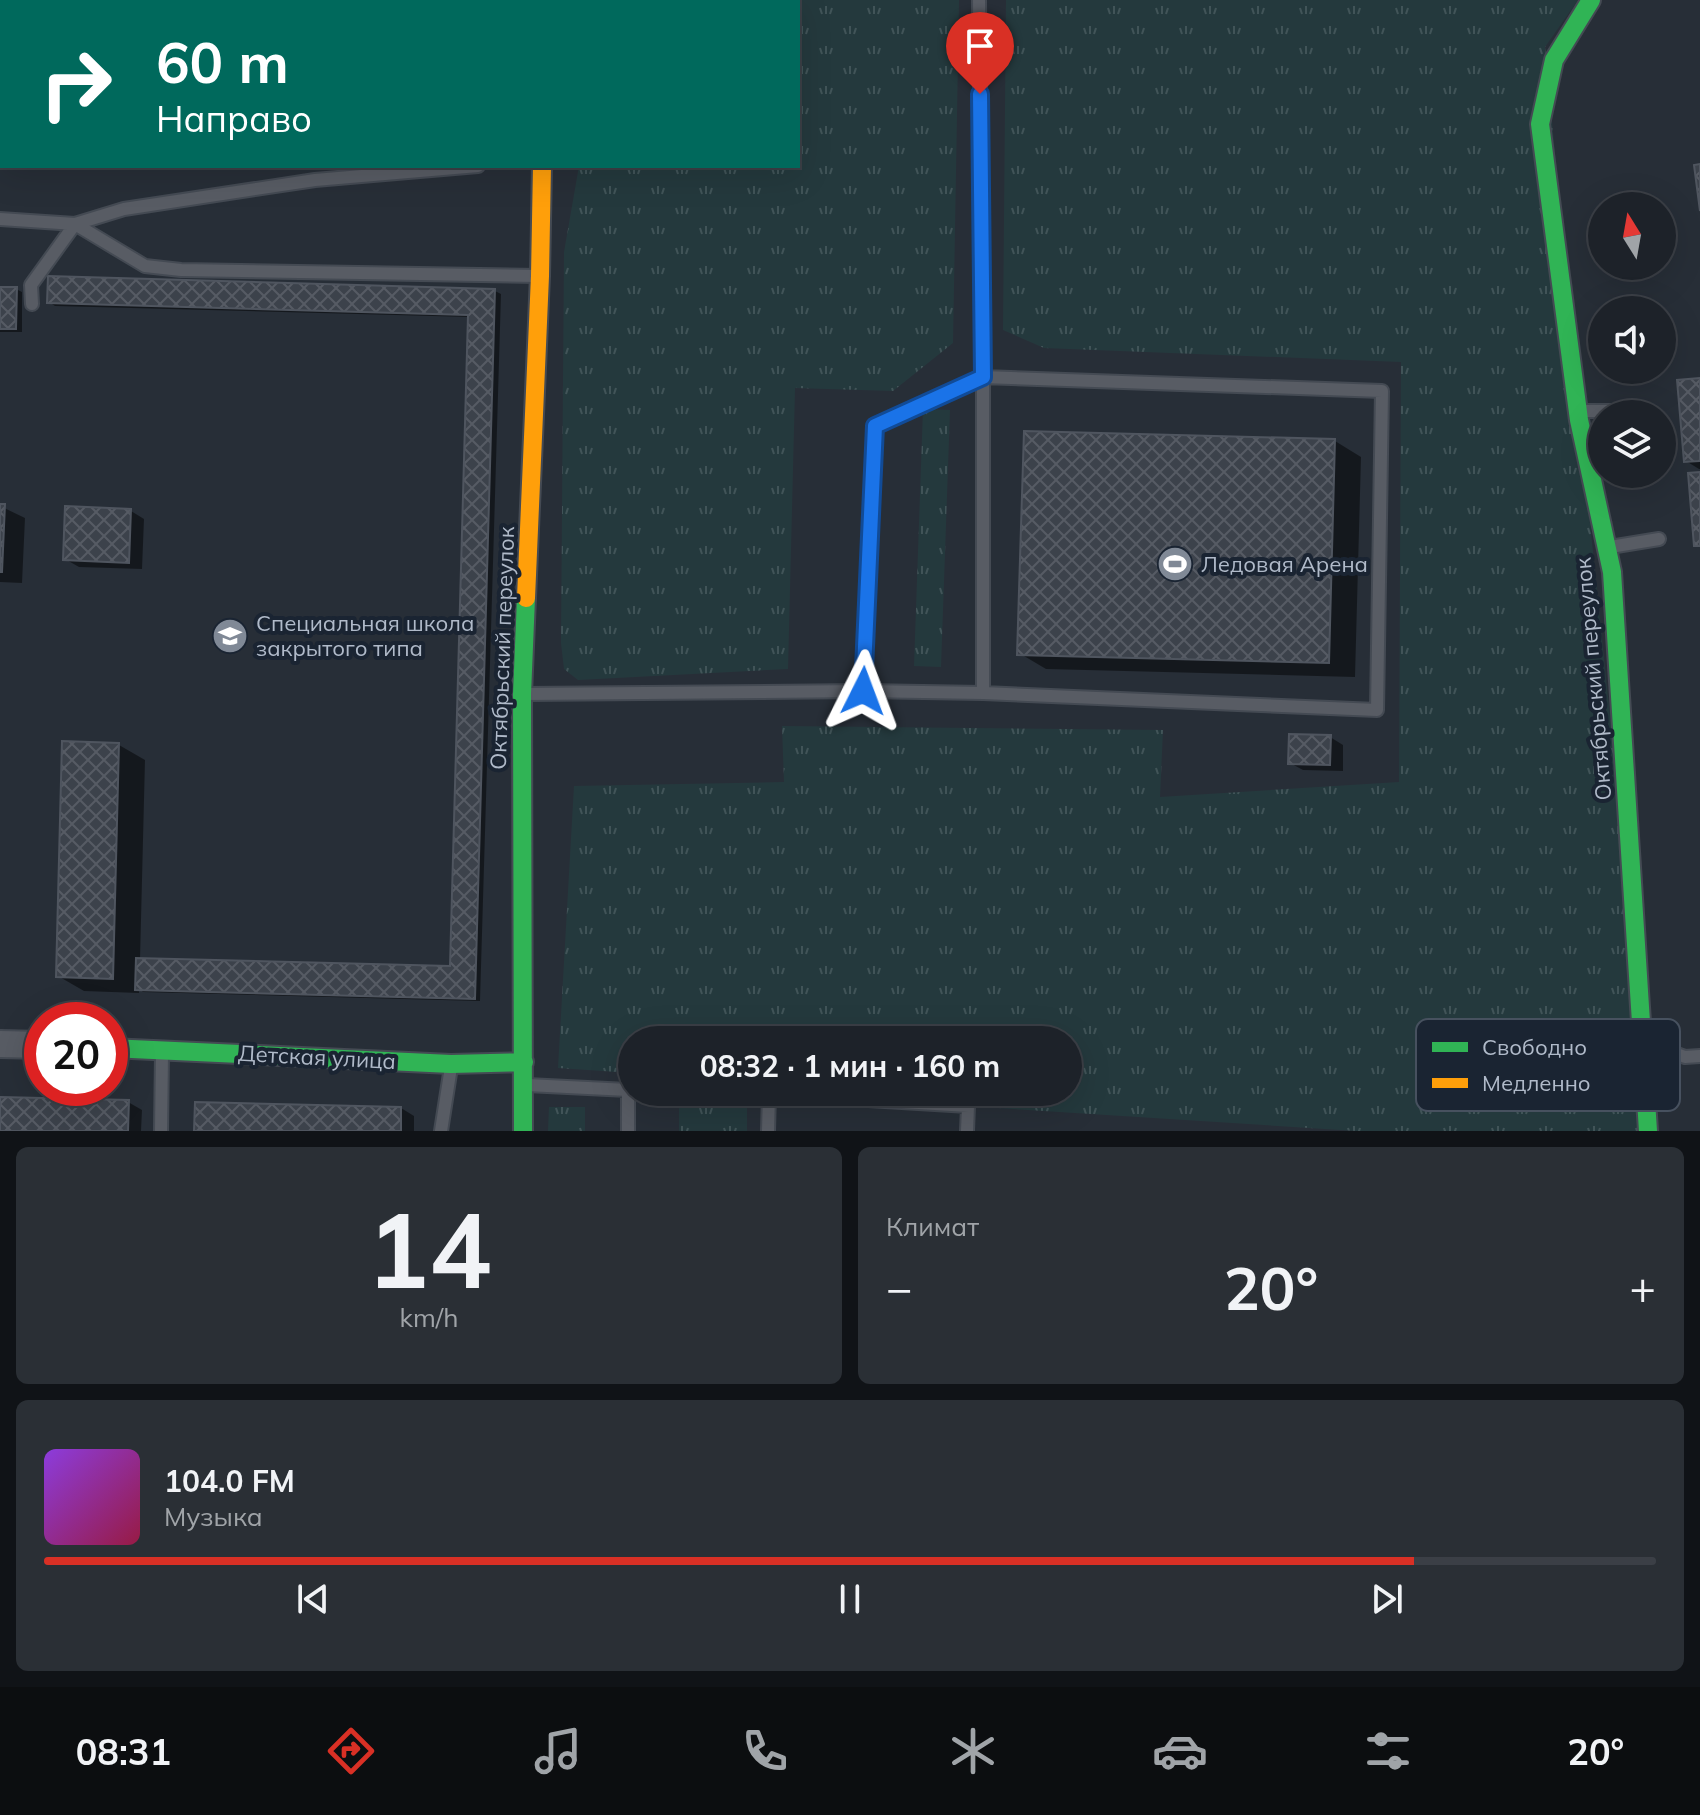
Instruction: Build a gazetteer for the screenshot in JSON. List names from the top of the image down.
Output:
{
  "streets": {
    "street": ["Октябрьский переулок", "Детская улица"]
  },
  "crossings": [
    ["Октябрьский переулок", "Детская улица"]
  ],
  "places": {
    "sports": ["Ледовая Арена"],
    "school or university": ["Специальная школа закрытого типа"]
  },
  "legend": ["Свободно", "Медленно"],
  "north": "top",
  "page": {
    "turn": ["60 m", "Направо"],
    "limit": "20",
    "trip": "08:32 · 1 мин · 160 m",
    "tile": [
      ["14", "km/h"],
      "Климат"
    ],
    "heat": ["−", "20°", "+"],
    "song": ["104.0 FM", "Музыка"],
    "tabs": ["08:31", "20°"]
  }
}
